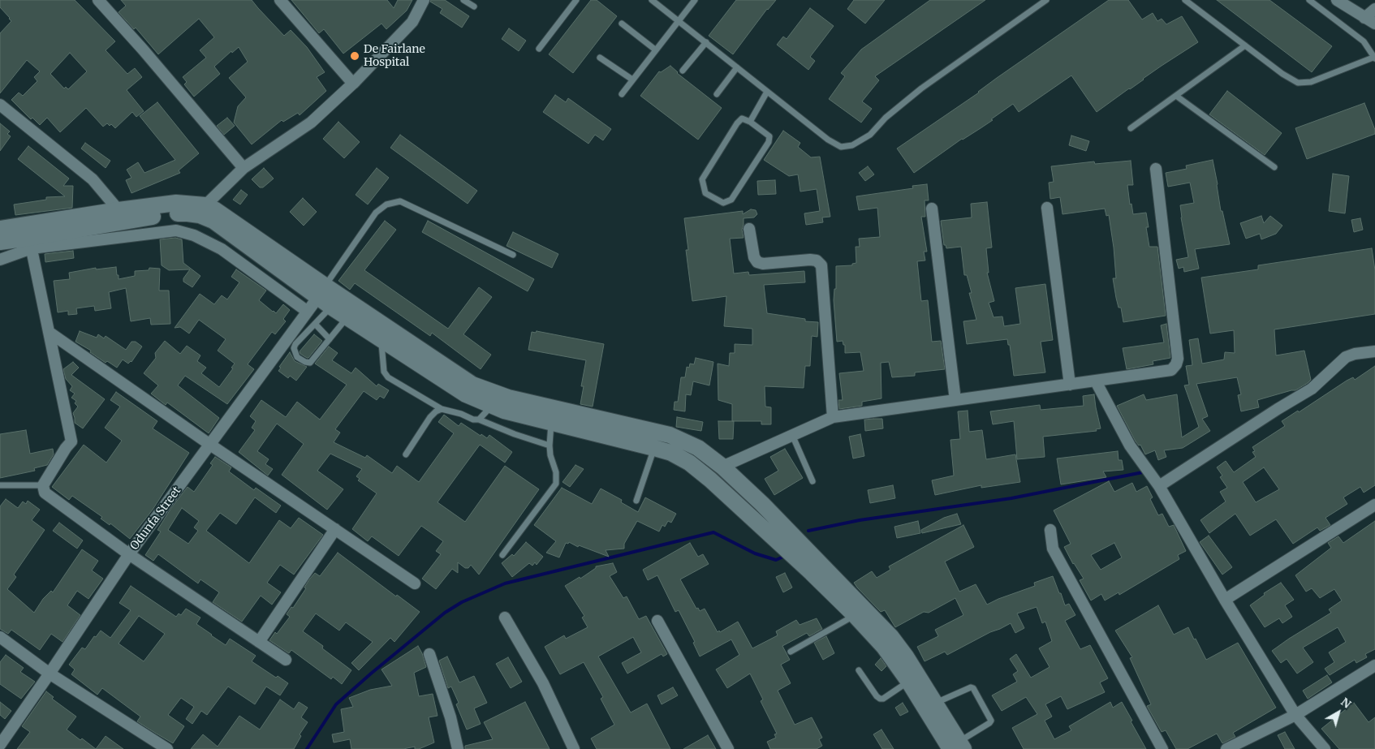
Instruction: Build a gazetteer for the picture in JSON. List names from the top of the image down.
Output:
{
  "streets": {
    "street": ["Odunfa Street"]
  },
  "places": ["De Fairlane Hospital"],
  "north": "top right"
}
